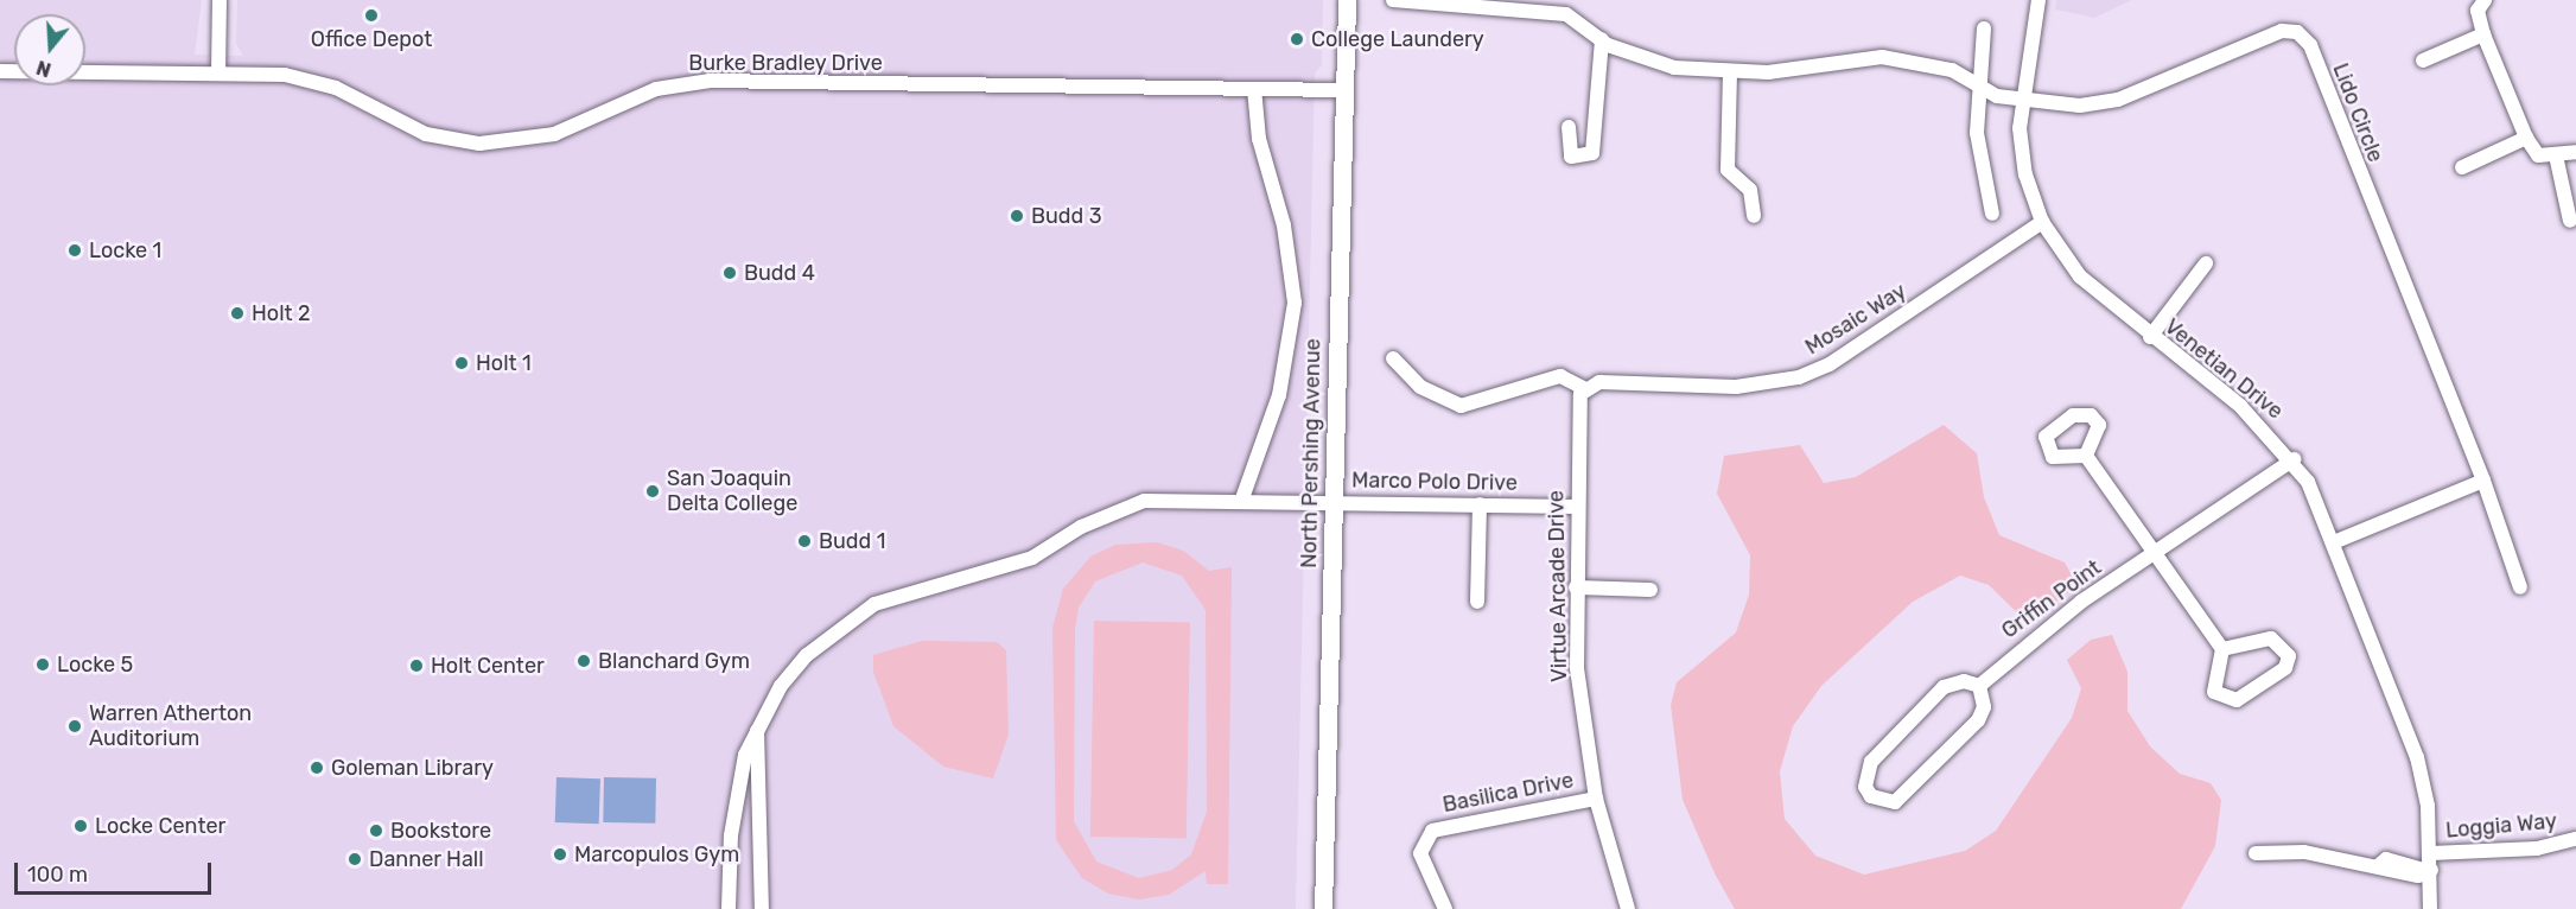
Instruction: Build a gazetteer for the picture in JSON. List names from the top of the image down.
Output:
{
  "streets": {
    "main road": ["North Pershing Avenue"],
    "street": [
      "Burke Bradley Drive",
      "Lido Circle",
      "Mosaic Way",
      "Venetian Drive",
      "Marco Polo Drive",
      "Virtue Arcade Drive",
      "Griffin Point",
      "Basilica Drive",
      "Loggia Way"
    ]
  },
  "crossings": [
    ["Burke Bradley Drive", "North Pershing Avenue"],
    ["Lido Circle", "Venetian Drive"],
    ["Mosaic Way", "Venetian Drive"],
    ["Mosaic Way", "Virtue Arcade Drive"],
    ["Venetian Drive", "Griffin Point"],
    ["Venetian Drive", "Loggia Way"],
    ["North Pershing Avenue", "Marco Polo Drive"],
    ["Marco Polo Drive", "Virtue Arcade Drive"],
    ["Virtue Arcade Drive", "Basilica Drive"]
  ],
  "places": [
    "Office Depot",
    "College Laundery",
    "Budd 3",
    "Locke 1",
    "Budd 4",
    "Holt 2",
    "Holt 1",
    "San Joaquin Delta College",
    "Budd 1",
    "Blanchard Gym",
    "Locke 5",
    "Holt Center",
    "Warren Atherton Auditorium",
    "Goleman Library",
    "Locke Center",
    "Bookstore",
    "Marcopulos Gym",
    "Danner Hall"
  ],
  "scale_bar": "100 m",
  "north": "bottom"
}
